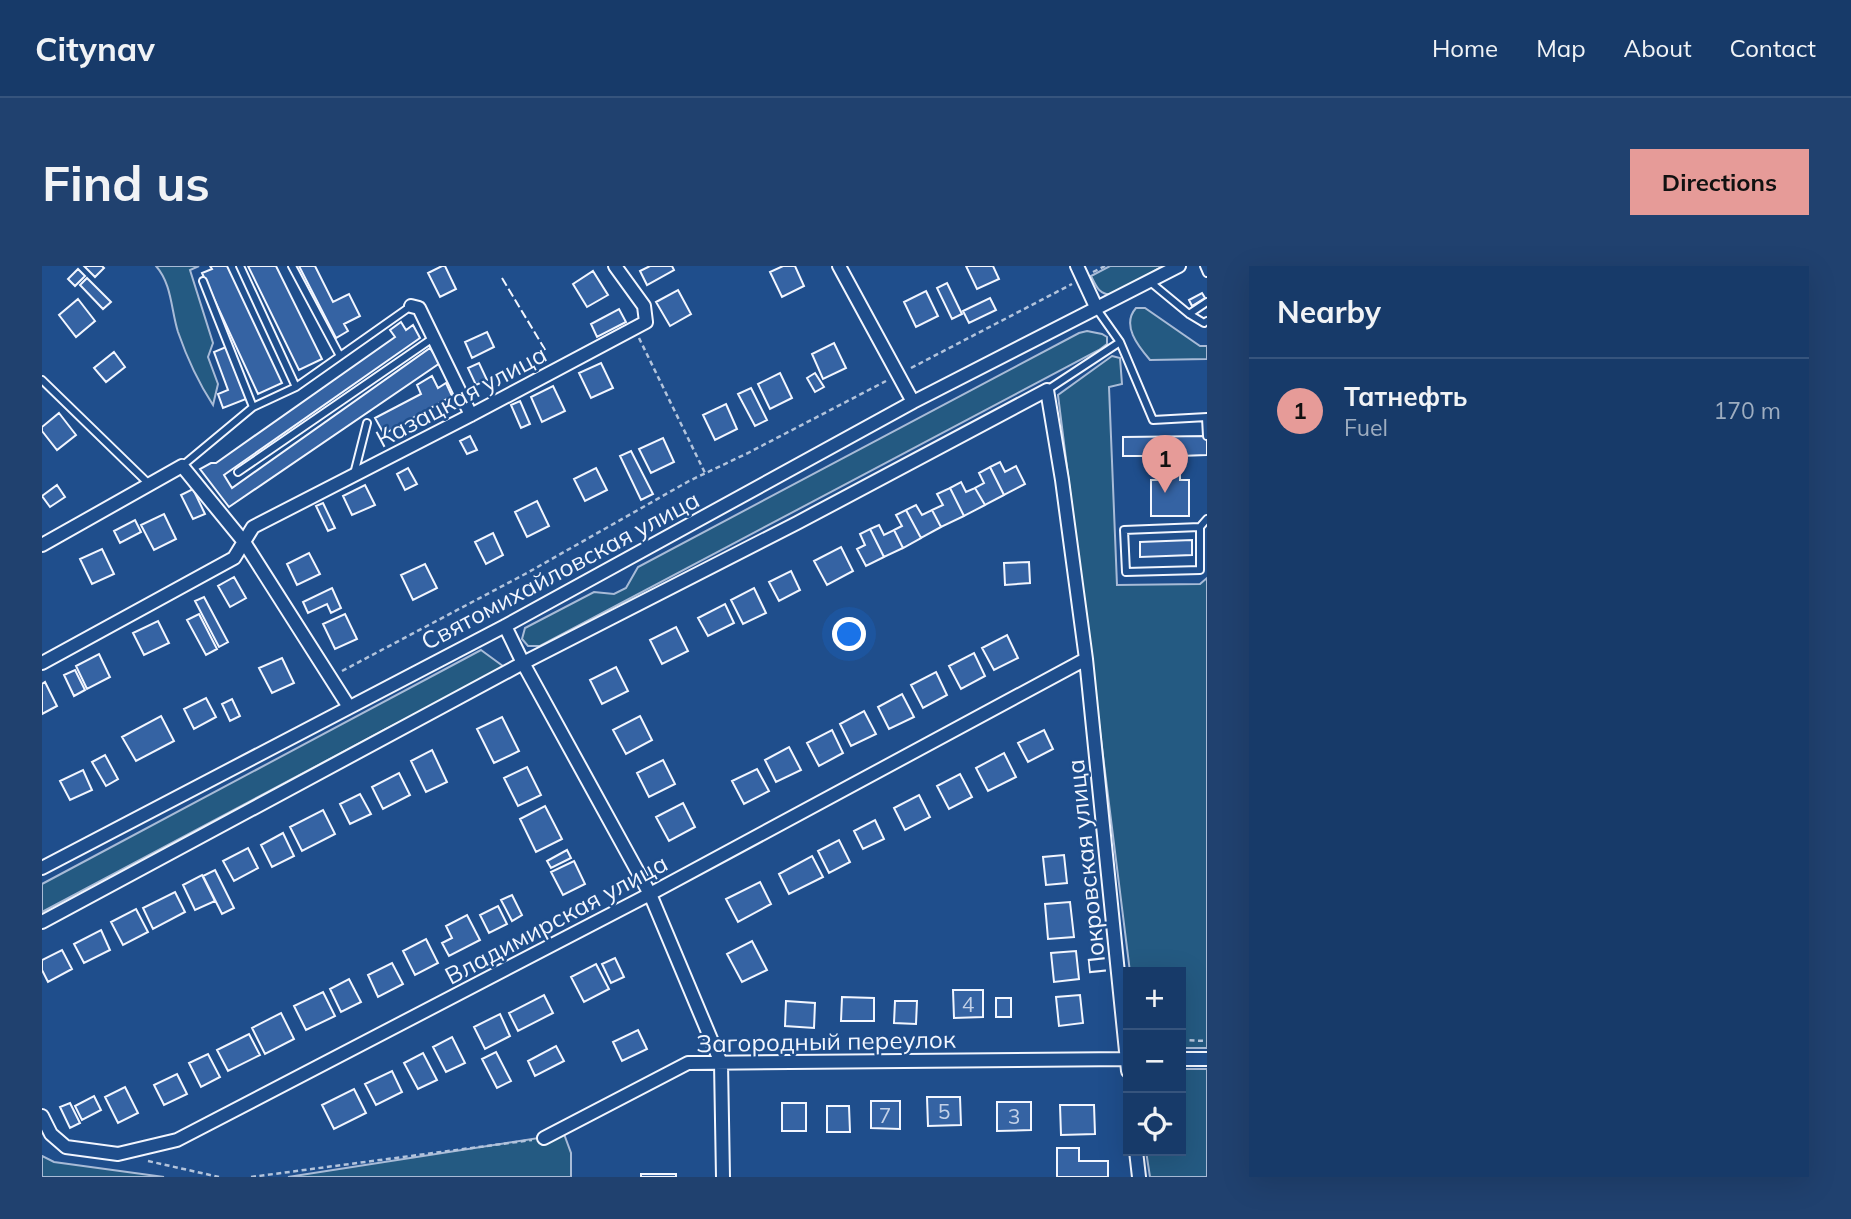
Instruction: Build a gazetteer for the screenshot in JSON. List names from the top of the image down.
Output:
{
  "streets": {
    "street": [
      "Казацкая улица",
      "Святомихайловская улица",
      "Покровская улица",
      "Владимирская улица",
      "Загородный переулок"
    ]
  },
  "crossings": [
    ["Покровская улица", "Владимирская улица"]
  ],
  "house_numbers": [
    "4",
    "5",
    "7",
    "3"
  ],
  "page": {
    "header": "Citynav",
    "nav": [
      "Home",
      "Map",
      "About",
      "Contact"
    ],
    "buttons": "Directions",
    "title": "Find us",
    "heading": "Nearby",
    "list": [
      {
        "mark": "1",
        "name": "Татнефть",
        "note": "Fuel",
        "value": "170 m"
      }
    ],
    "pins": "1",
    "map_buttons": ["+", "−"]
  }
}
